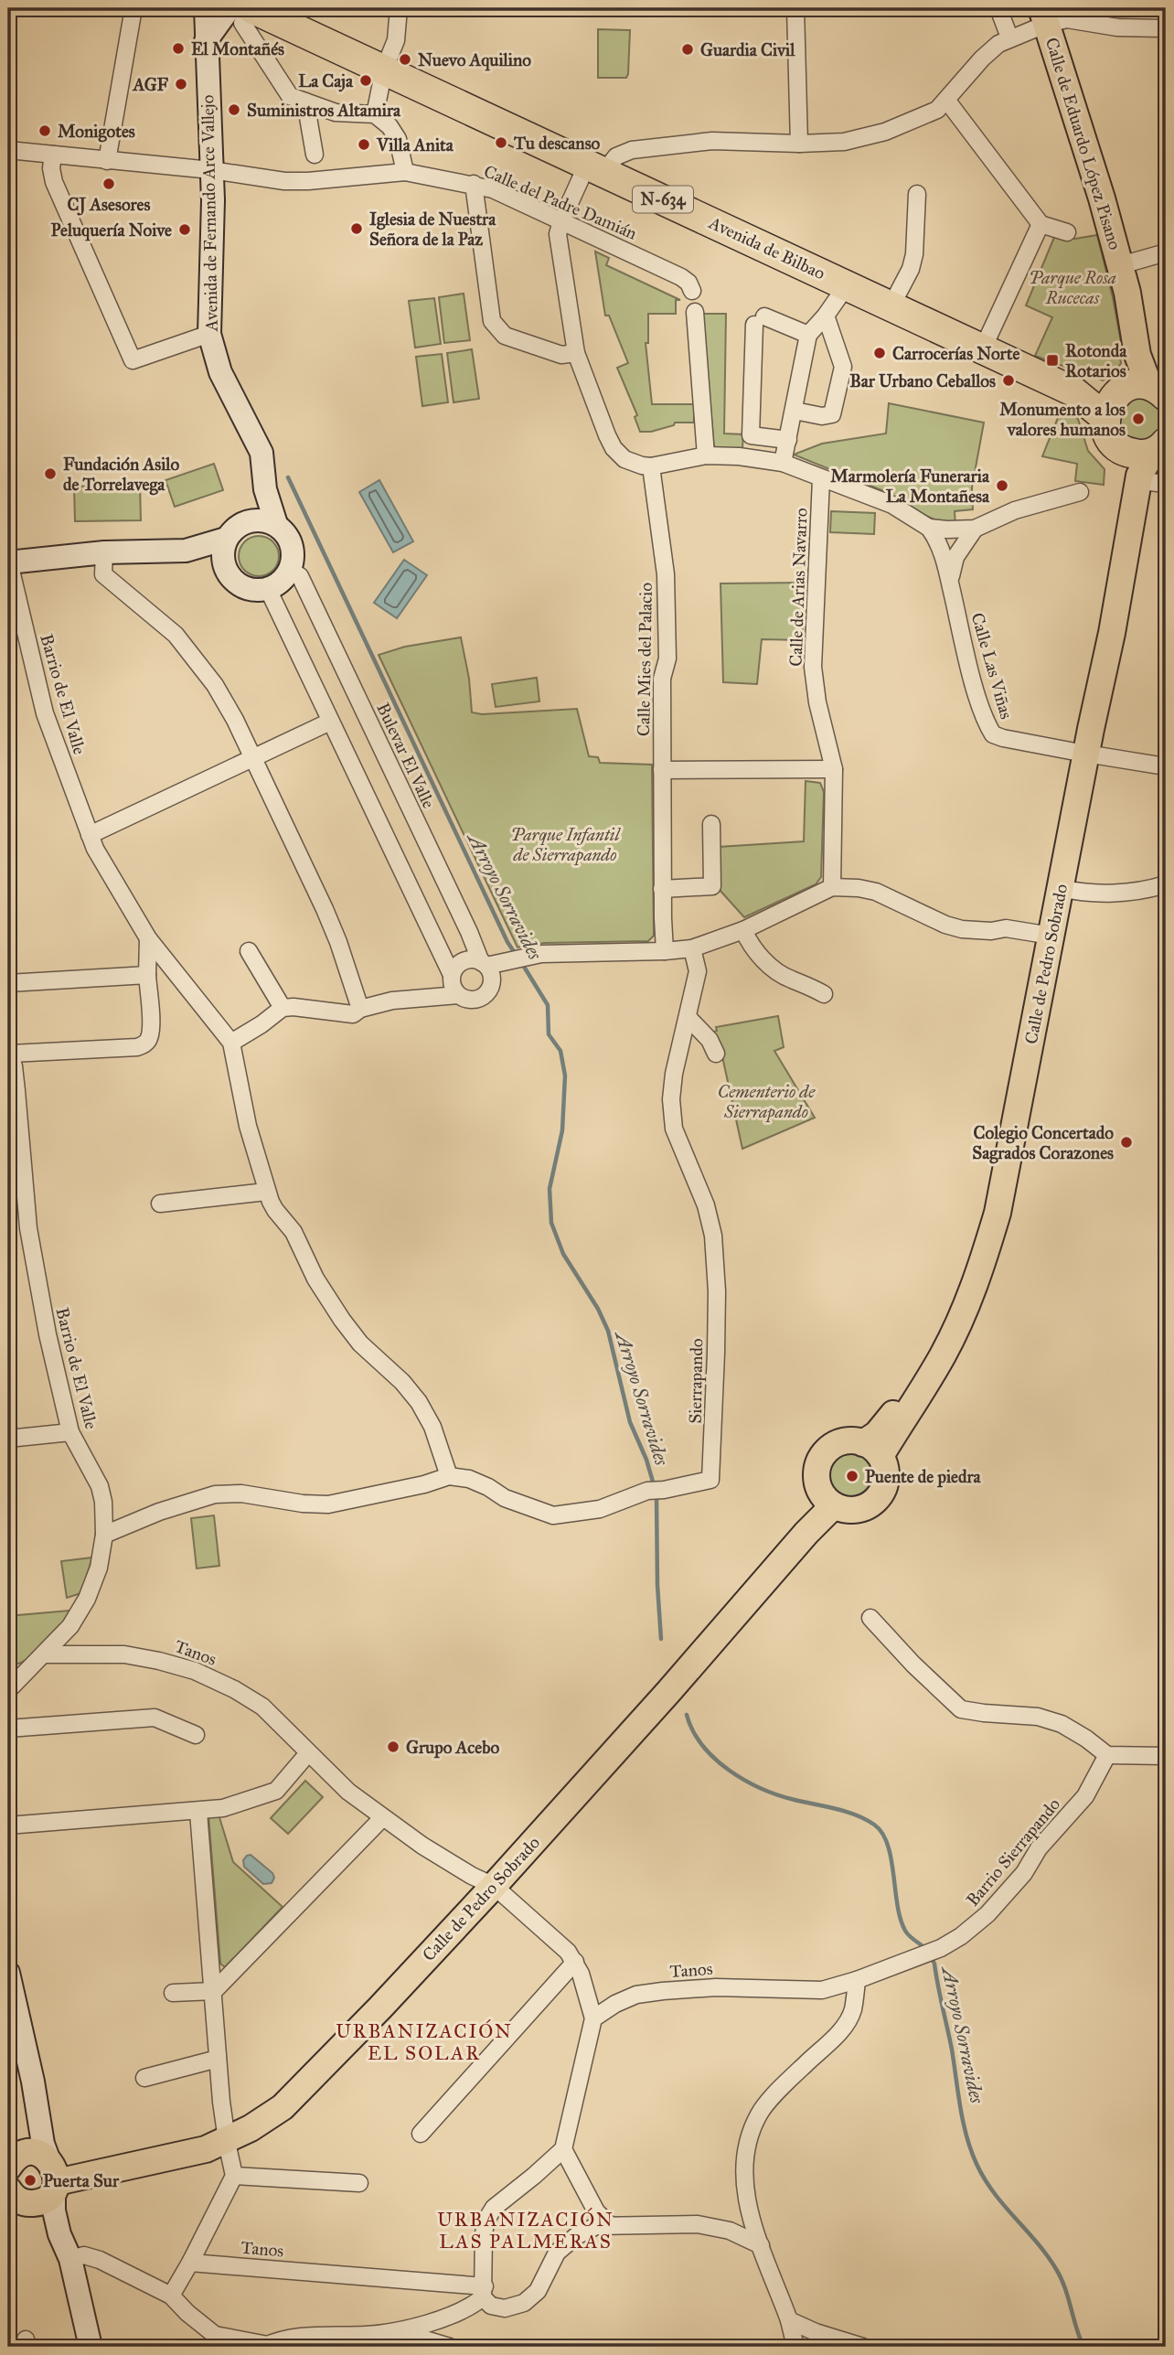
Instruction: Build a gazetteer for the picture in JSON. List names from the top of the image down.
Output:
{
  "streets": {
    "highway": ["N-634", "Avenida de Bilbao"],
    "main road": ["Calle de Eduardo López Pisano", "Avenida de Fernando Arce Vallejo", "Calle de Pedro Sobrado"],
    "street": [
      "Calle del Padre Damián",
      "Calle de Arias Navarro",
      "Calle Mies del Palacio",
      "Calle Las Viñas",
      "Barrio de El Valle",
      "Bulevar El Valle",
      "Sierrapando",
      "Tanos",
      "Barrio Sierrapando"
    ]
  },
  "crossings": [
    ["Calle de Eduardo López Pisano", "Avenida de Bilbao"],
    ["Calle del Padre Damián", "Avenida de Fernando Arce Vallejo"],
    ["Avenida de Fernando Arce Vallejo", "Bulevar El Valle"],
    ["Calle Las Viñas", "Calle de Pedro Sobrado"],
    ["Barrio de El Valle", "Sierrapando"],
    ["Calle de Pedro Sobrado", "Tanos"],
    ["Tanos", "Barrio Sierrapando"]
  ],
  "districts": ["URBANIZACIÓN EL SOLAR", "URBANIZACIÓN LAS PALMERAS"],
  "water": ["Arroyo Sorravides"],
  "parks": ["Parque Rosa Rucecas", "Parque Infantil de Sierrapando", "Cementerio de Sierrapando"],
  "places": {
    "other": [
      "El Montañés",
      "Guardia Civil",
      "Nuevo Aquilino",
      "La Caja",
      "AGF",
      "Suministros Altamira",
      "Monigotes",
      "Tu descanso",
      "Villa Anita",
      "CJ Asesores",
      "Iglesia de Nuestra Señora de la Paz",
      "Peluquería Noive",
      "Carrocerías Norte",
      "Bar Urbano Ceballos",
      "Monumento a los valores humanos",
      "Fundación Asilo de Torrelavega",
      "Marmolería Funeraria La Montañesa",
      "Colegio Concertado Sagrados Corazones",
      "Puente de piedra",
      "Grupo Acebo",
      "Puerta Sur"
    ],
    "transit": ["Rotonda Rotarios"]
  }
}
